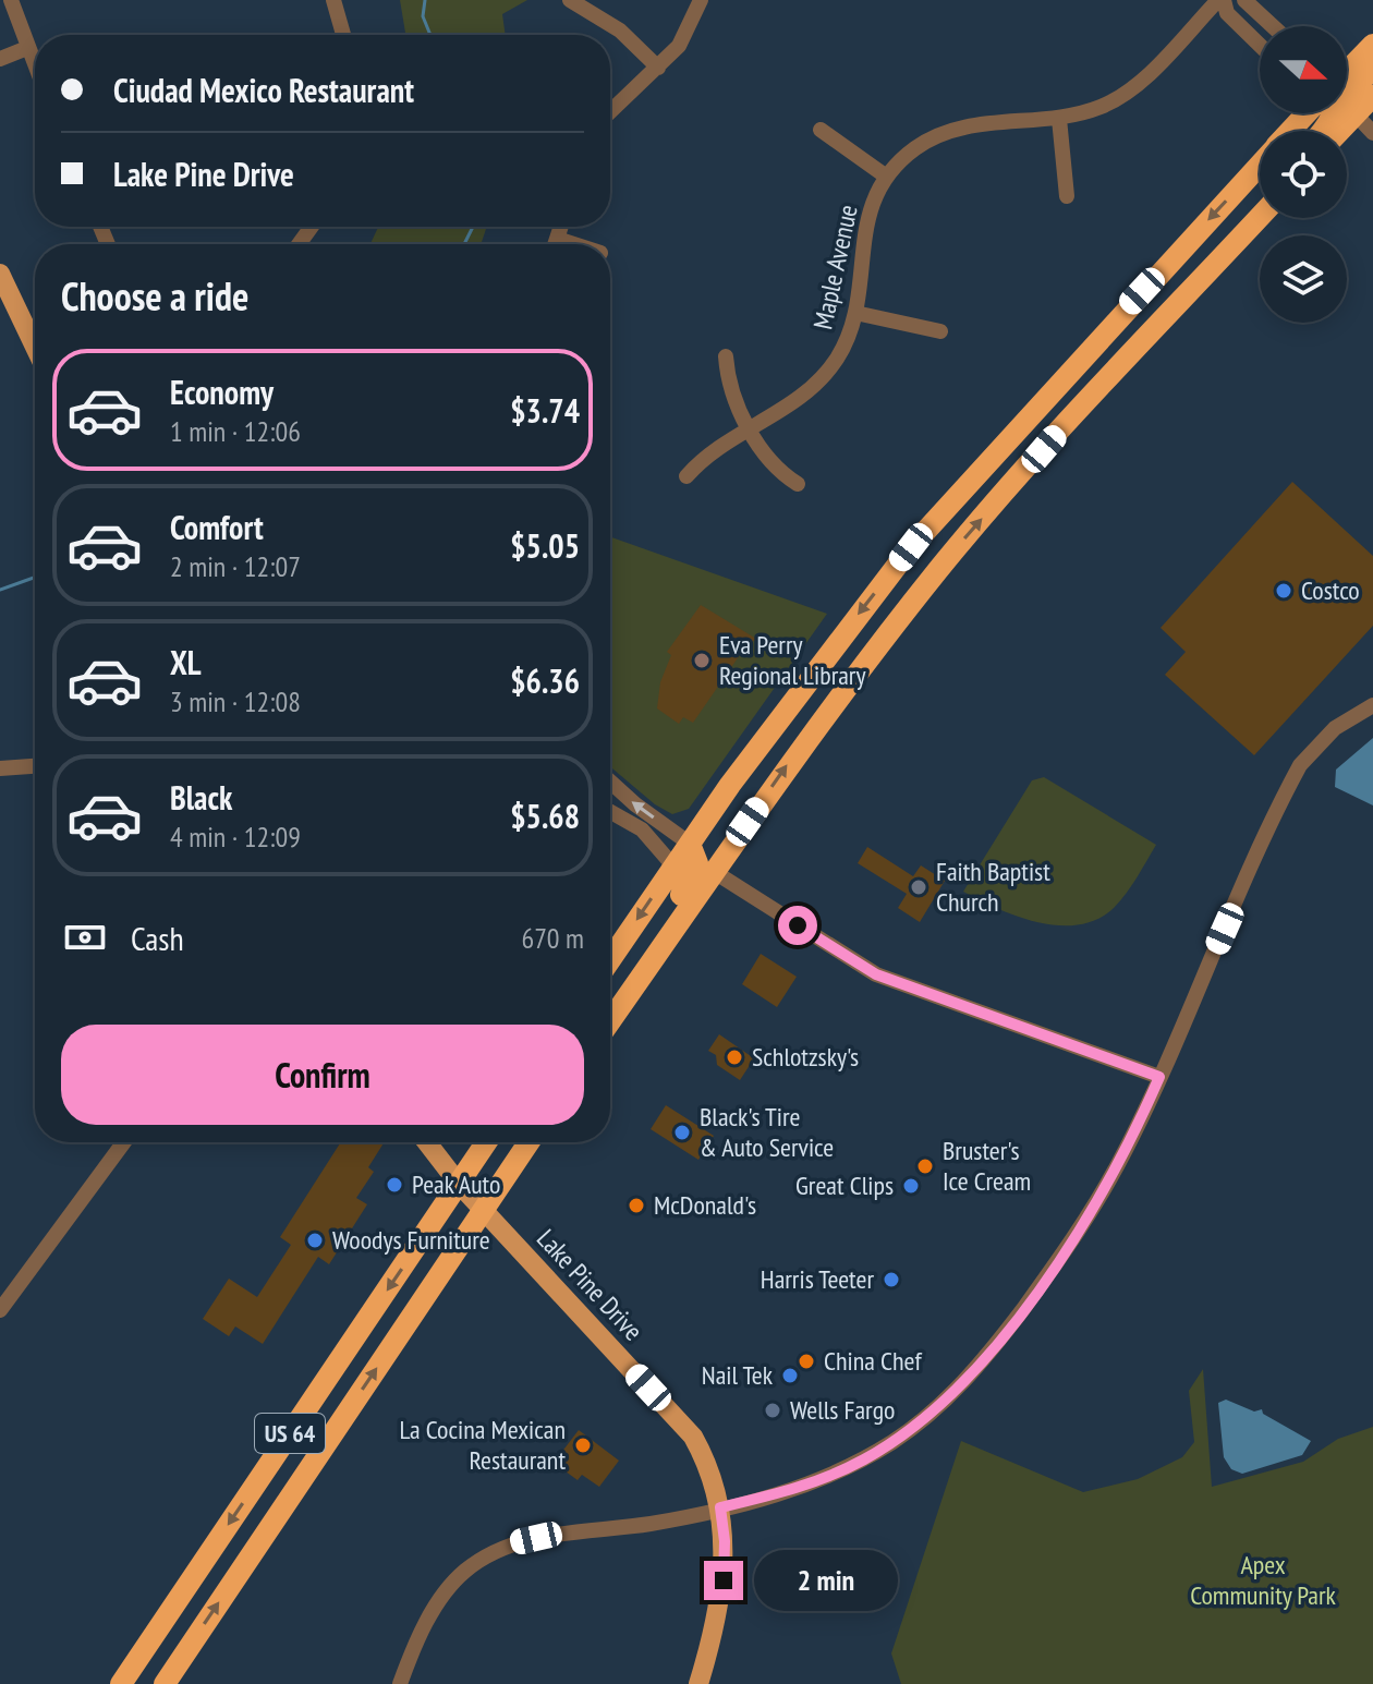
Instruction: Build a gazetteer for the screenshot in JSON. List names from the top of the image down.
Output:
{
  "streets": {
    "highway": ["US 64"],
    "main road": ["Lake Pine Drive"],
    "street": ["Maple Avenue"]
  },
  "crossings": [
    ["Lake Pine Drive", "US 64"]
  ],
  "parks": ["Apex Community Park"],
  "places": [
    "Costco",
    "Eva Perry Regional Library",
    "Faith Baptist Church",
    "Schlotzsky's",
    "Black's Tire & Auto Service",
    "Bruster's Ice Cream",
    "Peak Auto",
    "Great Clips",
    "McDonald's",
    "Woodys Furniture",
    "Harris Teeter",
    "China Chef",
    "Nail Tek",
    "Wells Fargo",
    "La Cocina Mexican Restaurant"
  ],
  "north": "right",
  "page": {
    "banner": ["Ciudad Mexico Restaurant", "Lake Pine Drive"],
    "heading": "Choose a ride",
    "list": [
      {
        "name": "Economy",
        "note": "1 min · 12:06",
        "value": "$3.74"
      },
      {
        "name": "Comfort",
        "note": "2 min · 12:07",
        "value": "$5.05"
      },
      {
        "name": "XL",
        "note": "3 min · 12:08",
        "value": "$6.36"
      },
      {
        "name": "Black",
        "note": "4 min · 12:09",
        "value": "$5.68"
      }
    ],
    "pay": ["Cash", "670 m"],
    "buttons": "Confirm",
    "bubble": "2 min"
  }
}
